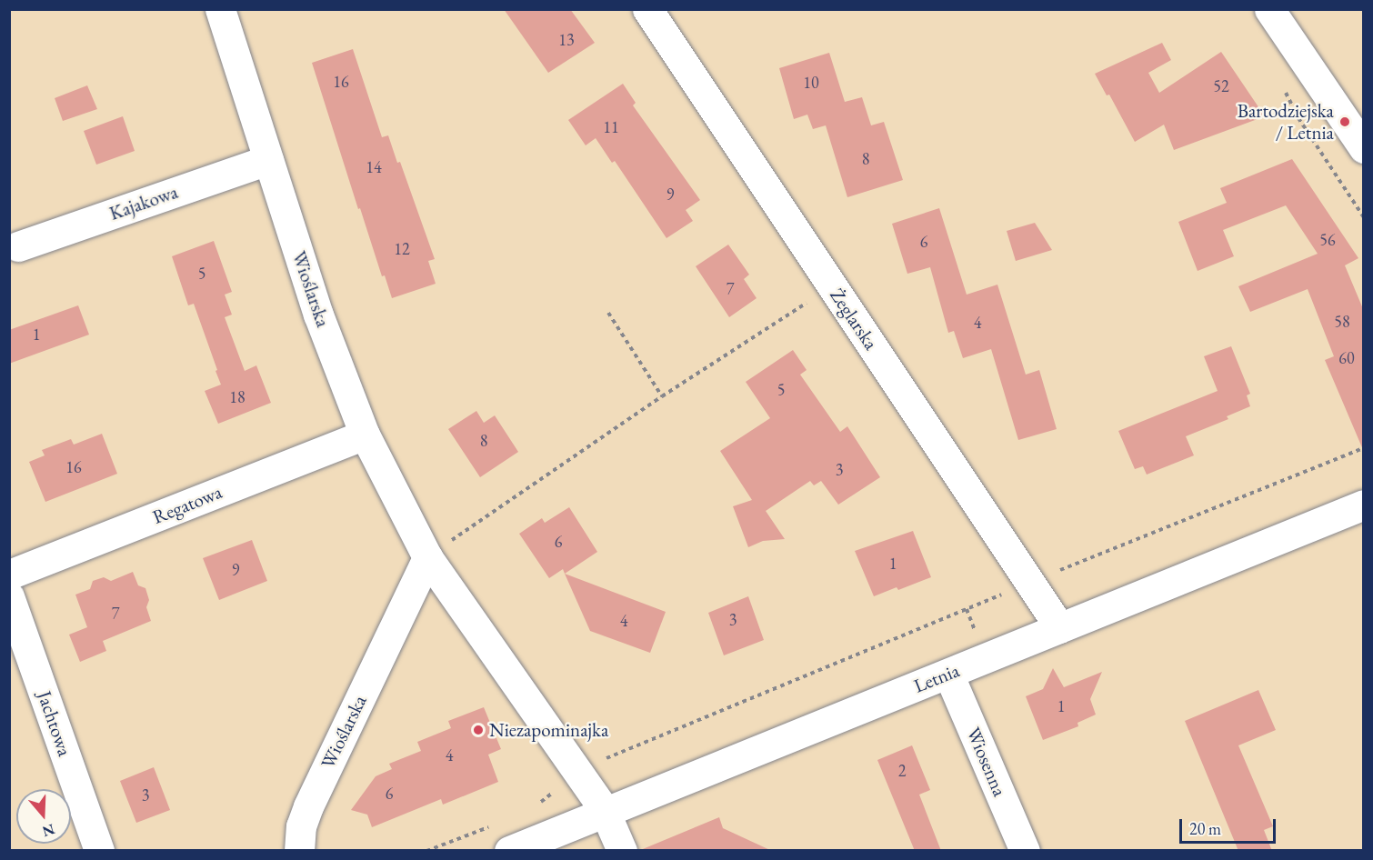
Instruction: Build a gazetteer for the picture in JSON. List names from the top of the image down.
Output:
{
  "streets": {
    "street": [
      "Kajakowa",
      "Wioślarska",
      "Żeglarska",
      "Regatowa",
      "Letnia",
      "Jachtowa",
      "Wiosenna"
    ]
  },
  "crossings": [
    ["Kajakowa", "Wioślarska"],
    ["Wioślarska", "Regatowa"],
    ["Wioślarska", "Letnia"],
    ["Żeglarska", "Letnia"],
    ["Letnia", "Wiosenna"]
  ],
  "places": ["Bartodziejska / Letnia", "Niezapominajka"],
  "house_numbers": [
    "13",
    "16",
    "10",
    "52",
    "11",
    "8",
    "14",
    "9",
    "56",
    "6",
    "12",
    "5",
    "7",
    "58",
    "4",
    "1",
    "60",
    "5",
    "18",
    "8",
    "16",
    "3",
    "6",
    "1",
    "9",
    "7",
    "3",
    "4",
    "1",
    "4",
    "2",
    "6",
    "3"
  ],
  "scale_bar": "20 m",
  "north": "bottom"
}
